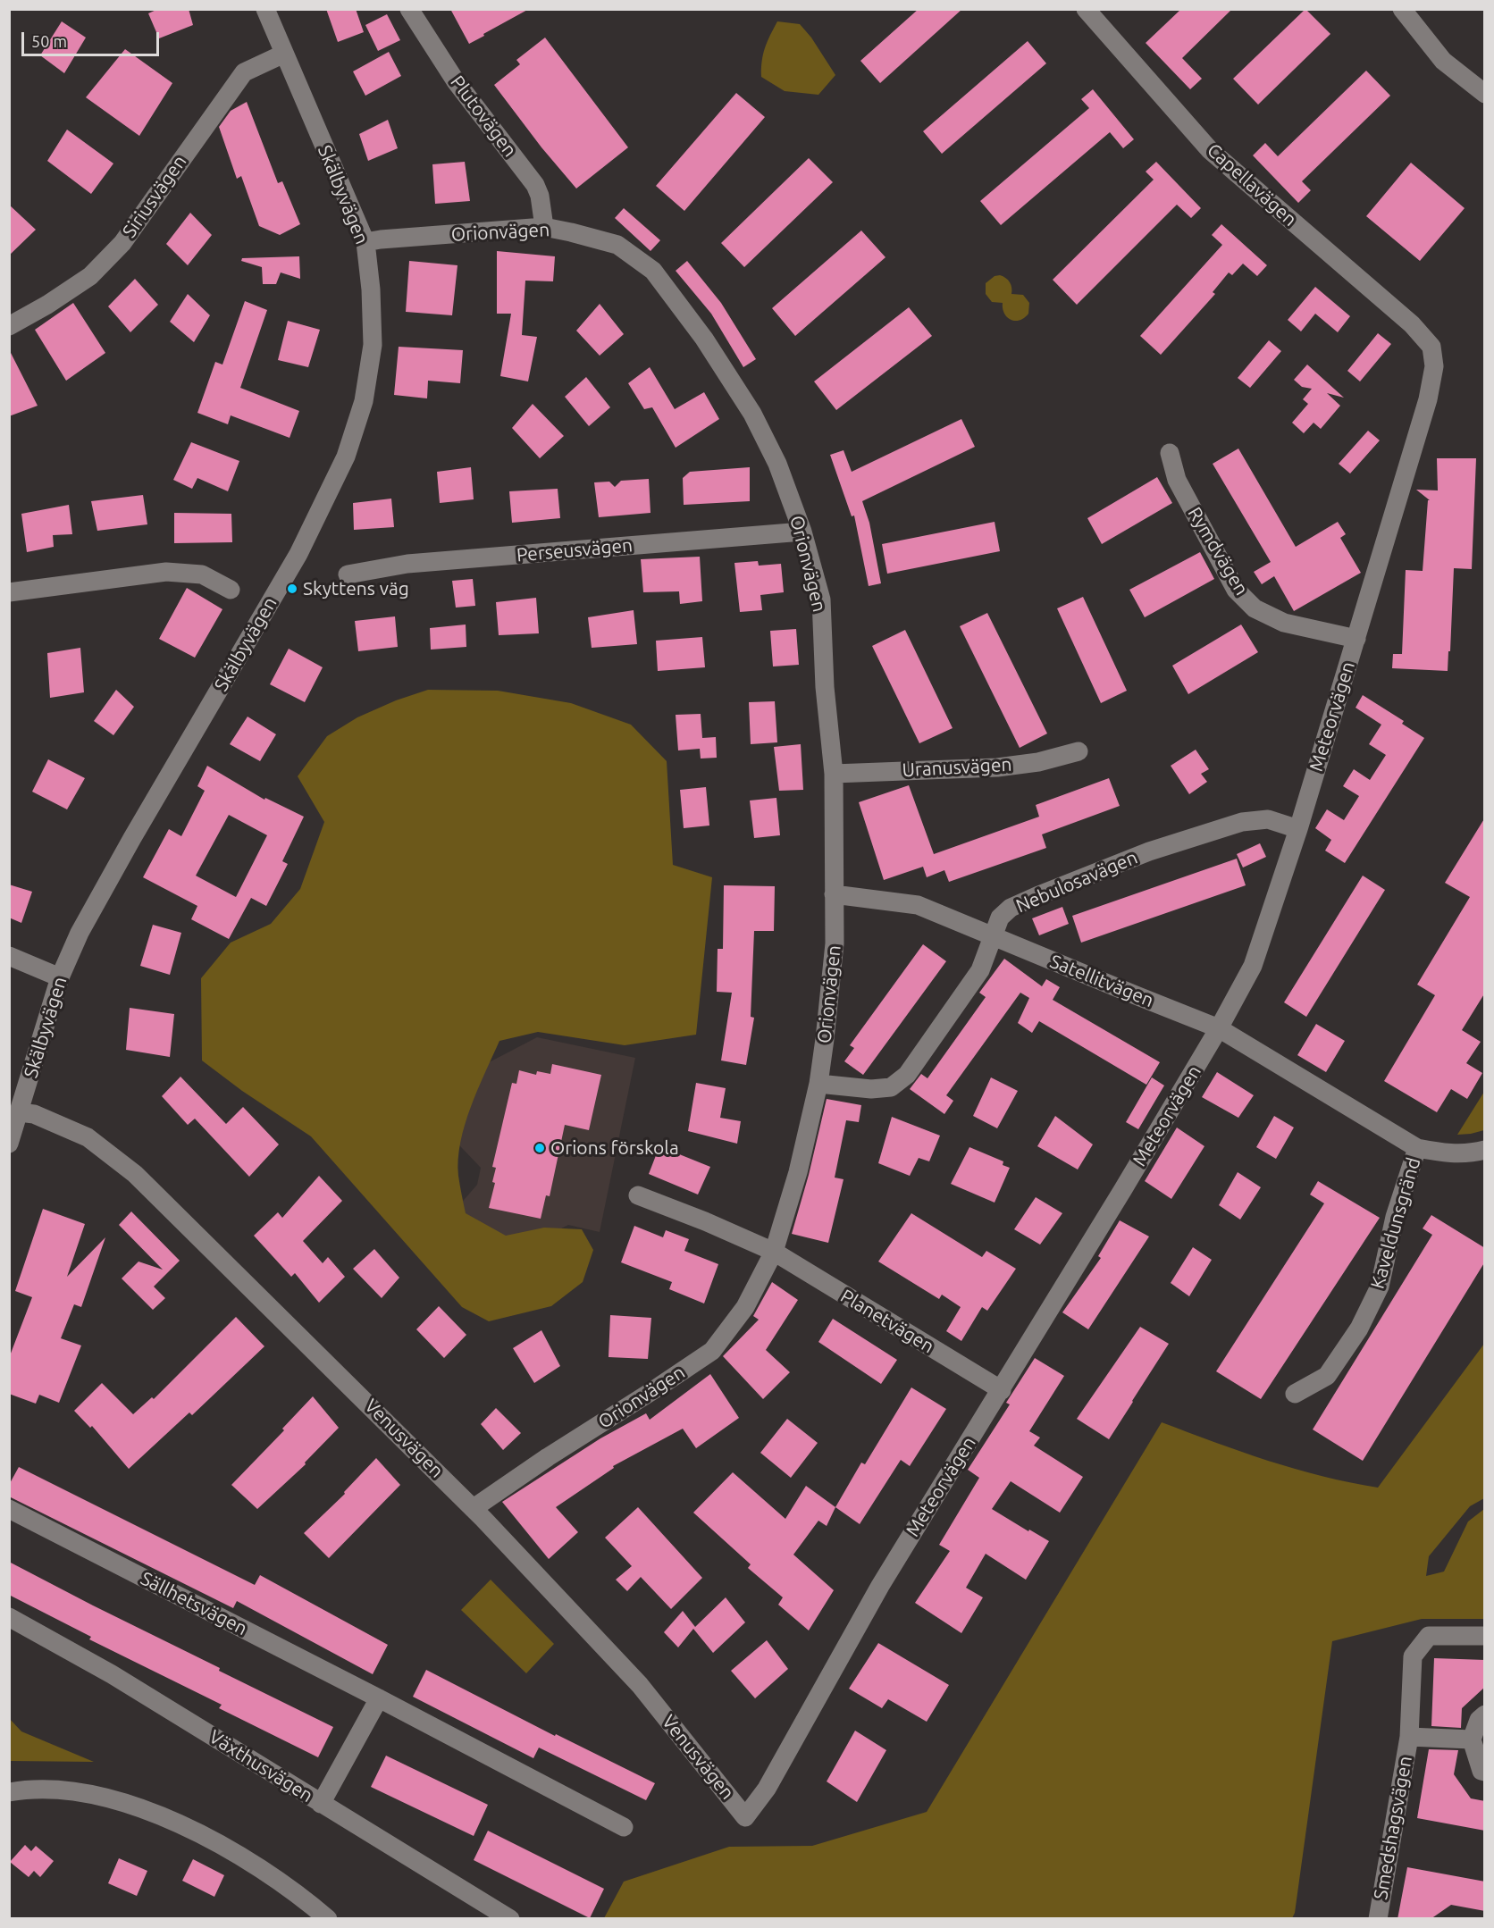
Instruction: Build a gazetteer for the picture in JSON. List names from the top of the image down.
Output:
{
  "streets": {
    "street": [
      "Plutovägen",
      "Capellavägen",
      "Skälbyvägen",
      "Siriusvägen",
      "Orionvägen",
      "Perseusvägen",
      "Rymdvägen",
      "Meteorvägen",
      "Uranusvägen",
      "Nebulosavägen",
      "Satellitvägen",
      "Kaveldunsgränd",
      "Planetvägen",
      "Venusvägen",
      "Sällhetsvägen",
      "Växthusvägen",
      "Smedshagsvägen"
    ]
  },
  "crossings": [
    ["Plutovägen", "Orionvägen"],
    ["Capellavägen", "Meteorvägen"],
    ["Skälbyvägen", "Siriusvägen"],
    ["Skälbyvägen", "Orionvägen"],
    ["Skälbyvägen", "Venusvägen"],
    ["Orionvägen", "Perseusvägen"],
    ["Orionvägen", "Uranusvägen"],
    ["Orionvägen", "Nebulosavägen"],
    ["Orionvägen", "Satellitvägen"],
    ["Orionvägen", "Planetvägen"],
    ["Orionvägen", "Venusvägen"],
    ["Rymdvägen", "Meteorvägen"],
    ["Meteorvägen", "Nebulosavägen"],
    ["Meteorvägen", "Satellitvägen"],
    ["Meteorvägen", "Planetvägen"],
    ["Meteorvägen", "Venusvägen"],
    ["Nebulosavägen", "Satellitvägen"],
    ["Satellitvägen", "Kaveldunsgränd"]
  ],
  "places": ["Skyttens väg", "Orions förskola"],
  "scale_bar": "50 m"
}
